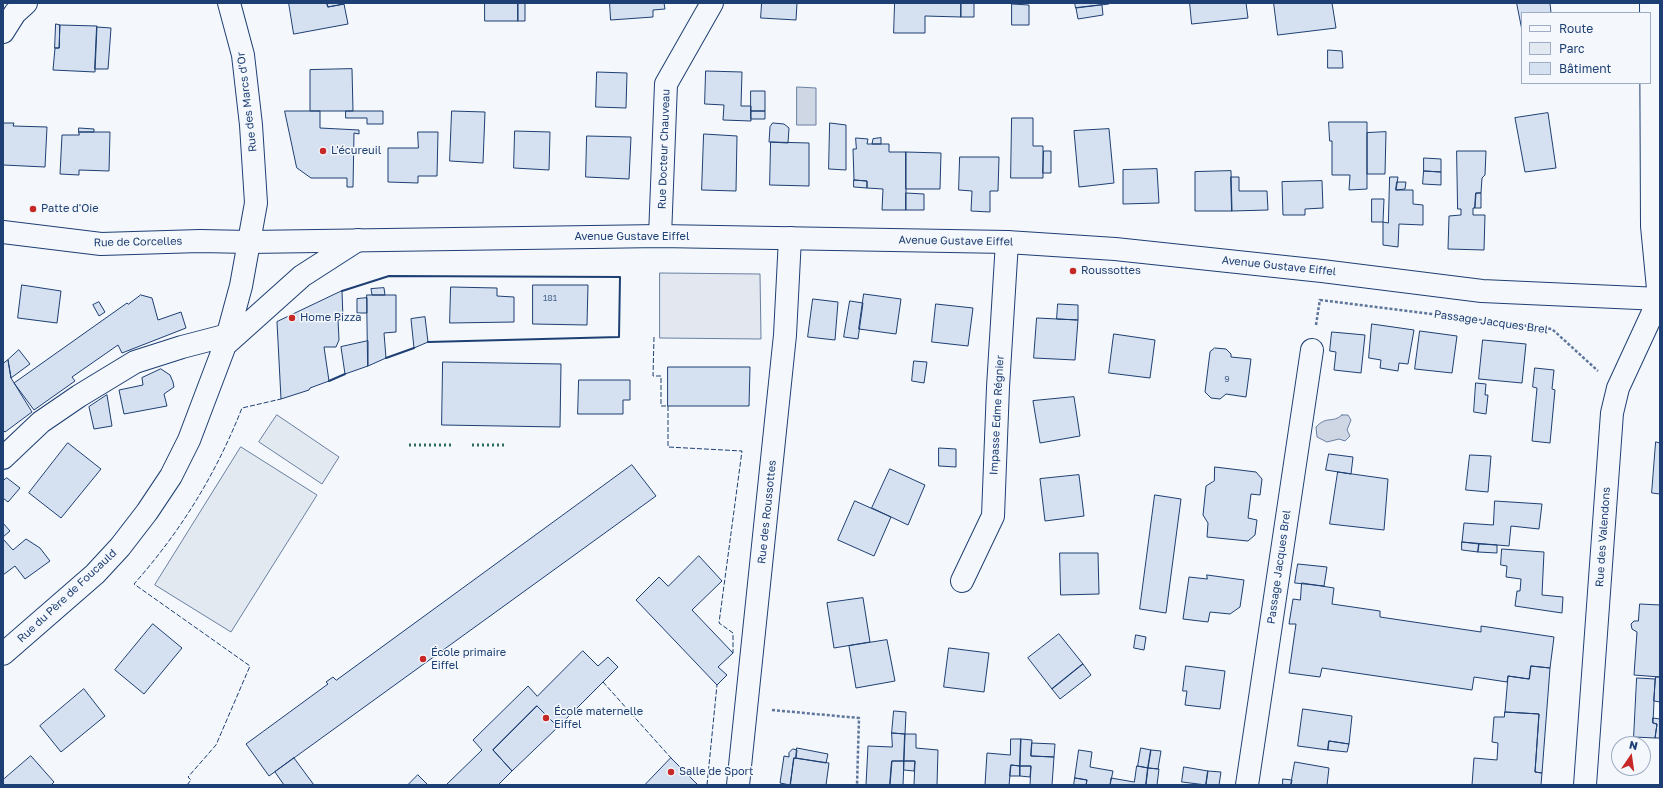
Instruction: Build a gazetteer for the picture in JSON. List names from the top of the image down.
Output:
{
  "streets": {
    "street": [
      "Rue des Marcs d'Or",
      "Rue Docteur Chauveau",
      "Avenue Gustave Eiffel",
      "Rue de Corcelles",
      "Passage Jacques Brel",
      "Impasse Edme Régnier",
      "Rue des Roussottes",
      "Rue des Valendons",
      "Rue du Père de Foucauld"
    ]
  },
  "crossings": [
    ["Rue des Marcs d'Or", "Avenue Gustave Eiffel"],
    ["Rue des Marcs d'Or", "Rue de Corcelles"],
    ["Rue des Marcs d'Or", "Rue du Père de Foucauld"],
    ["Rue Docteur Chauveau", "Avenue Gustave Eiffel"],
    ["Avenue Gustave Eiffel", "Rue de Corcelles"],
    ["Avenue Gustave Eiffel", "Impasse Edme Régnier"],
    ["Avenue Gustave Eiffel", "Rue des Roussottes"],
    ["Avenue Gustave Eiffel", "Rue des Valendons"],
    ["Avenue Gustave Eiffel", "Rue du Père de Foucauld"],
    ["Rue de Corcelles", "Rue du Père de Foucauld"],
    ["Passage Jacques Brel", "Rue des Valendons"]
  ],
  "places": [
    "L'écureuil",
    "Patte d'Oie",
    "Roussottes",
    "Home Pizza",
    "École primaire Eiffel",
    "École maternelle Eiffel",
    "Salle de Sport"
  ],
  "house_numbers": ["181", "9"],
  "legend": ["Route", "Parc", "Bâtiment"],
  "north": "top"
}
